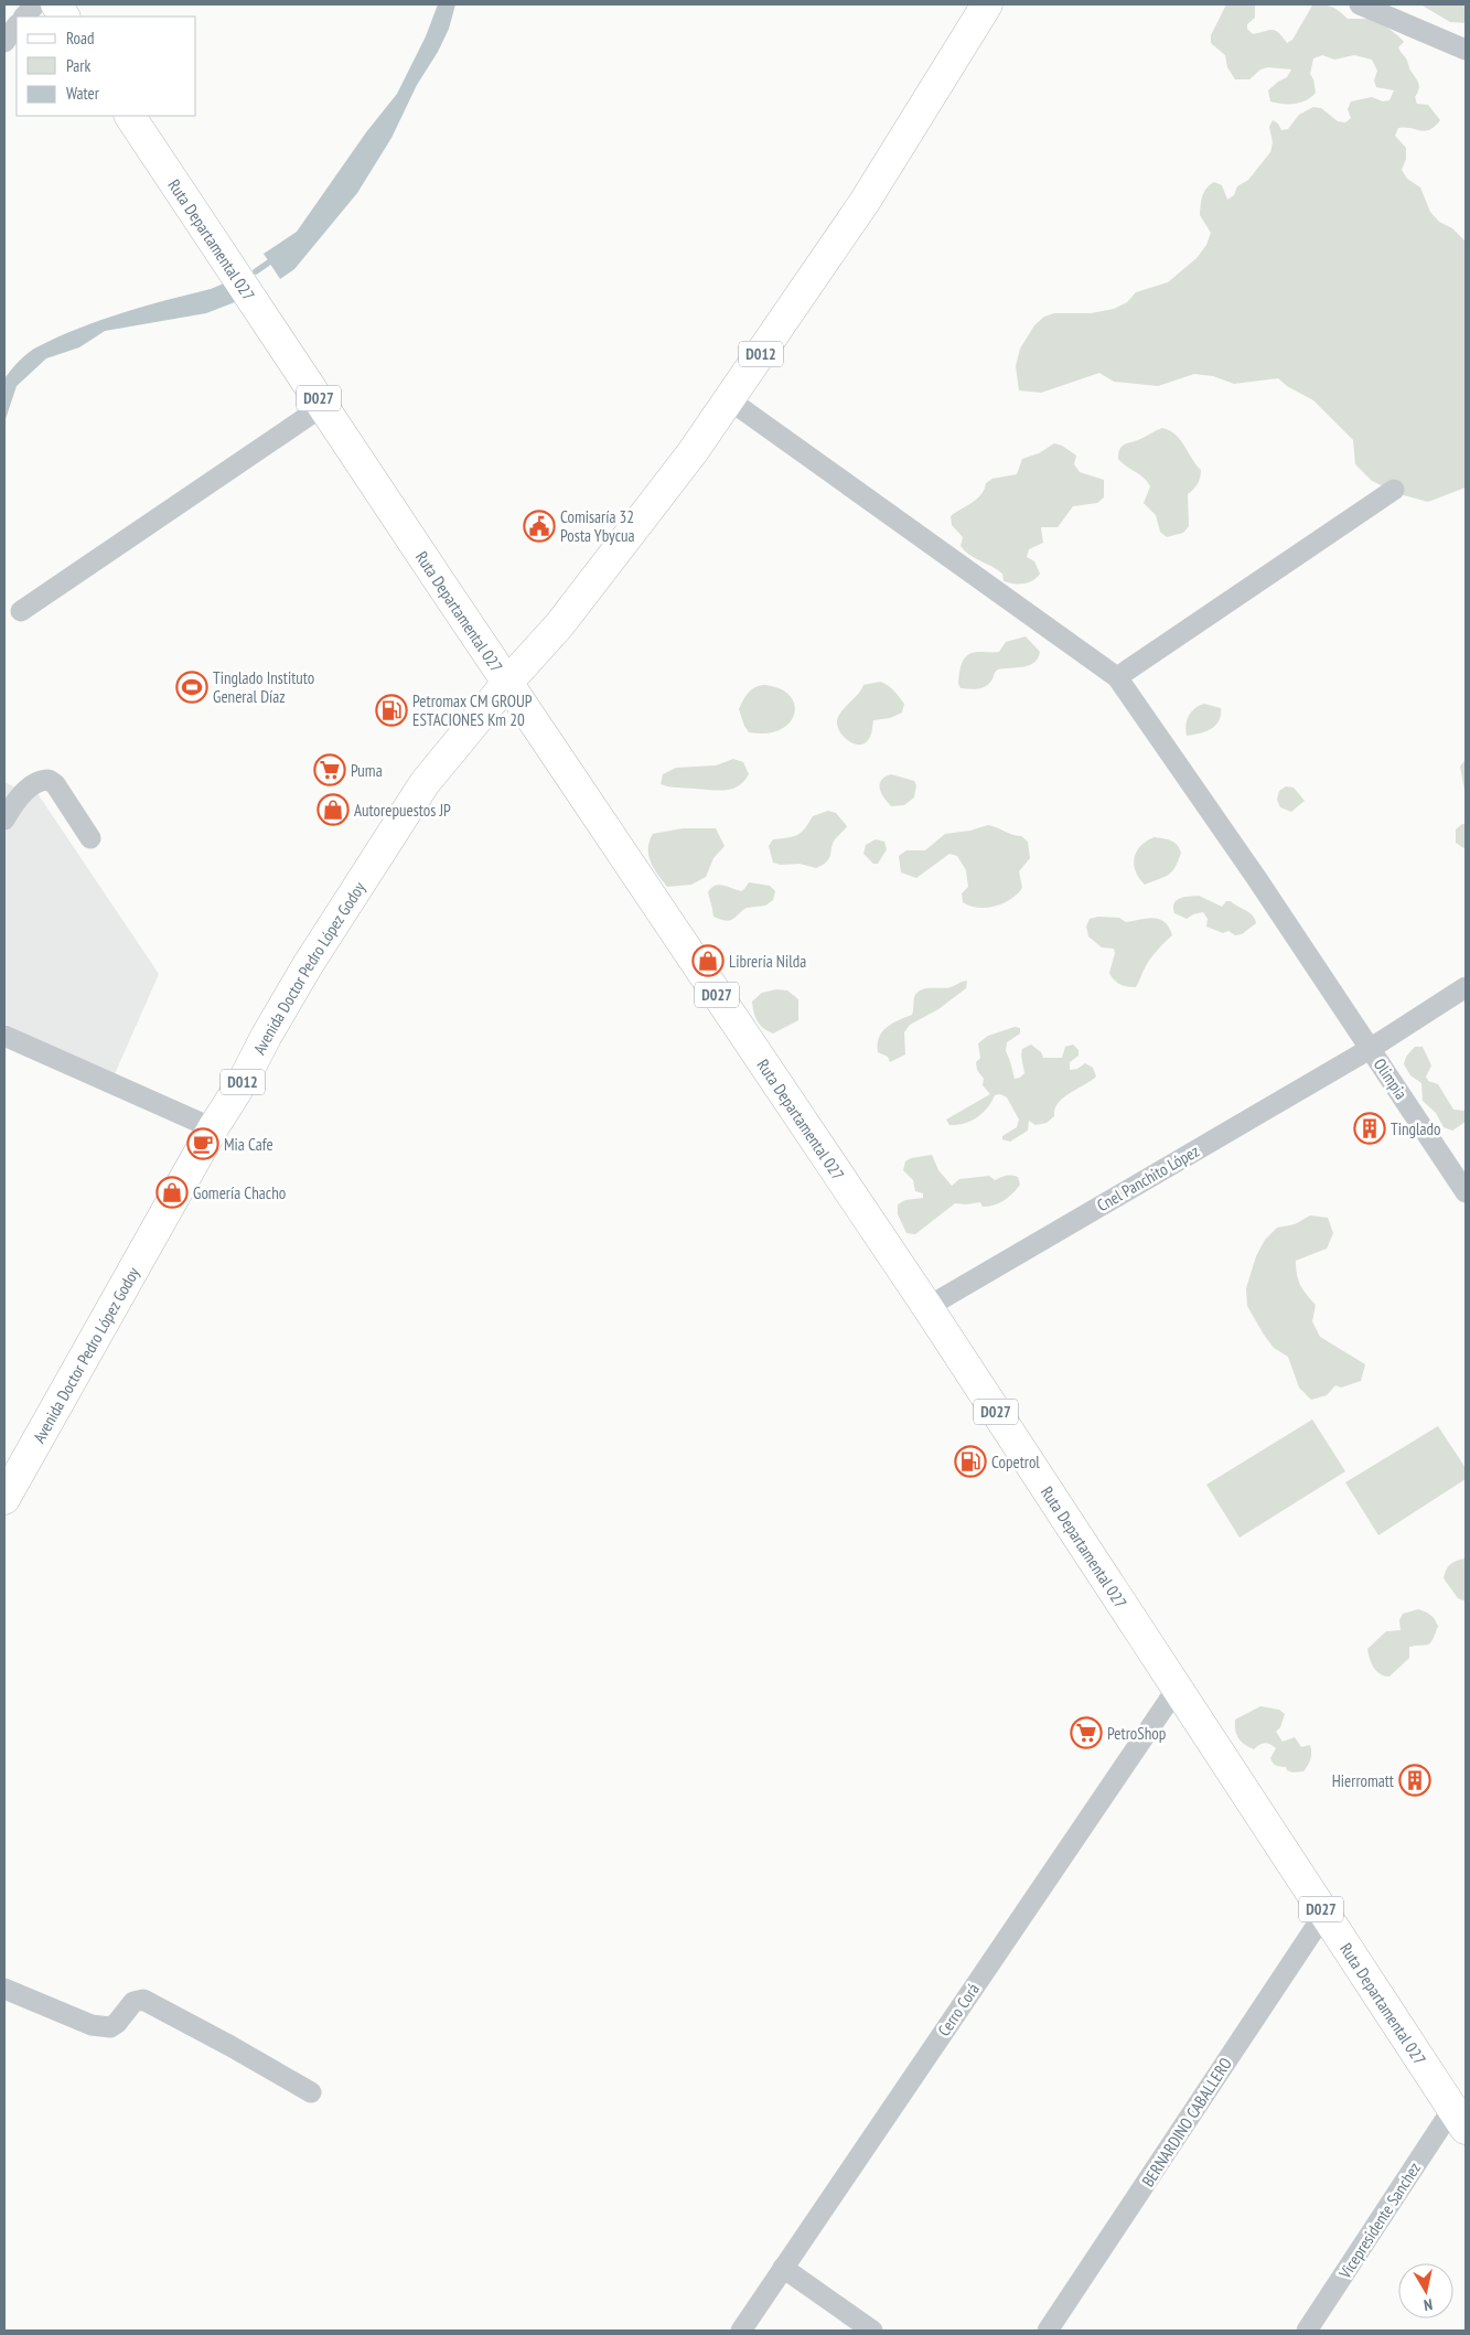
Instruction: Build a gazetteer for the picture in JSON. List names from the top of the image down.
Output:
{
  "streets": {
    "main road": [
      "Ruta Departamental 027",
      "D012",
      "D027",
      "Avenida Doctor Pedro López Godoy"
    ],
    "street": [
      "Olimpia",
      "Cnel Panchito López",
      "Cerro Corá",
      "BERNARDINO CABALLERO",
      "Vicepresidente Sanchez"
    ]
  },
  "crossings": [
    ["Ruta Departamental 027", "D012"],
    ["Ruta Departamental 027", "Avenida Doctor Pedro López Godoy"],
    ["Ruta Departamental 027", "Cnel Panchito López"],
    ["Ruta Departamental 027", "Cerro Corá"],
    ["Ruta Departamental 027", "BERNARDINO CABALLERO"],
    ["Ruta Departamental 027", "Vicepresidente Sanchez"],
    ["D012", "Avenida Doctor Pedro López Godoy"],
    ["D012", "Olimpia"],
    ["Olimpia", "Cnel Panchito López"]
  ],
  "places": {
    "public building": ["Comisaría 32 Posta Ybycua"],
    "sports": ["Tinglado Instituto General Díaz"],
    "fuel station": ["Petromax CM GROUP ESTACIONES Km 20", "Copetrol"],
    "supermarket": ["Puma", "PetroShop"],
    "shop": ["Autorepuestos JP", "Librería Nilda", "Gomería Chacho"],
    "building": ["Tinglado", "Hierromatt"],
    "cafe": ["Mia Cafe"]
  },
  "legend": ["Road", "Park", "Water"],
  "north": "bottom"
}
